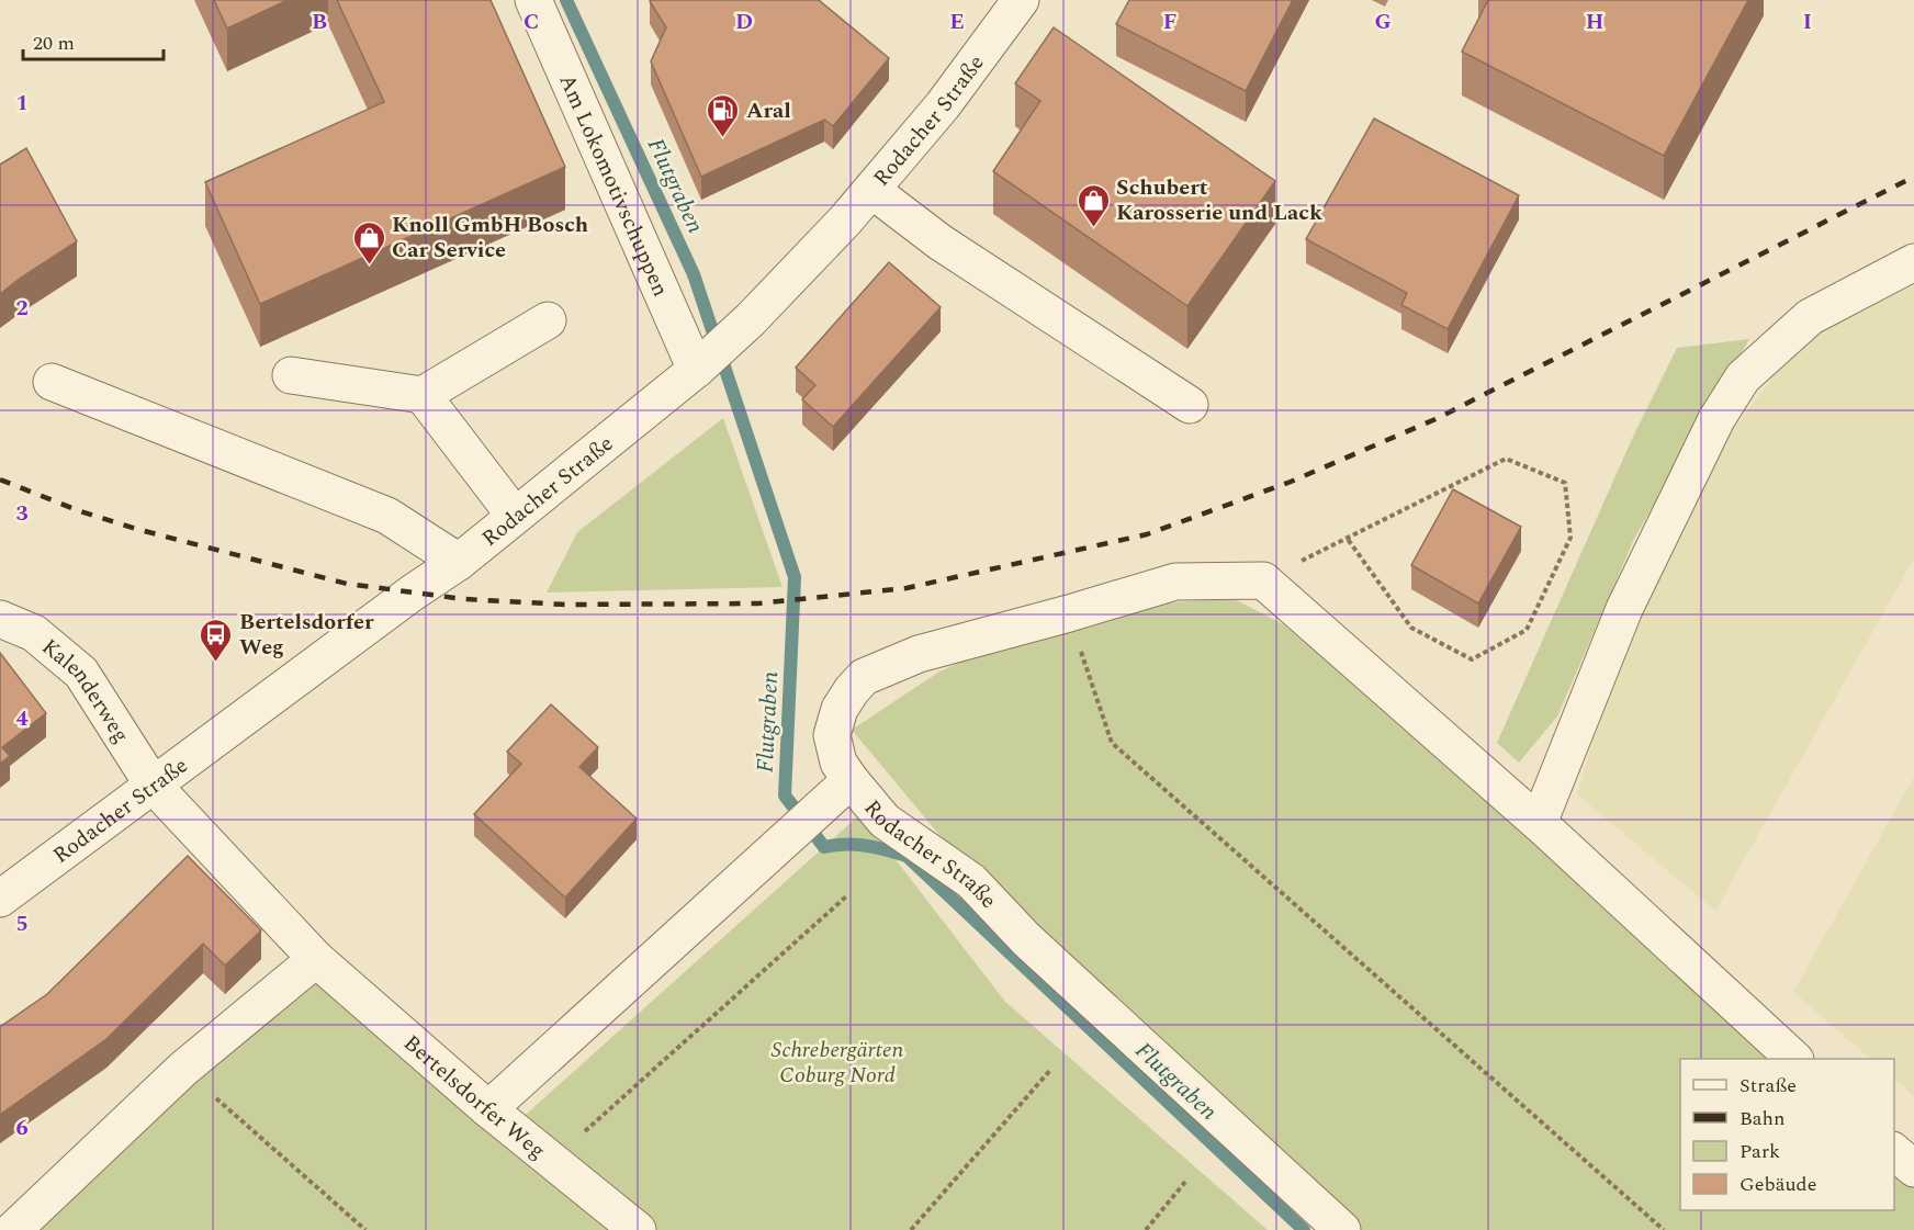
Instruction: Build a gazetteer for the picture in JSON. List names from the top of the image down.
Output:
{
  "streets": {
    "street": [
      "Rodacher Straße",
      "Am Lokomotivschuppen",
      "Kalenderweg",
      "Bertelsdorfer Weg"
    ]
  },
  "crossings": [
    ["Rodacher Straße", "Am Lokomotivschuppen"],
    ["Rodacher Straße", "Kalenderweg"],
    ["Rodacher Straße", "Bertelsdorfer Weg"],
    ["Kalenderweg", "Bertelsdorfer Weg"]
  ],
  "water": ["Flutgraben"],
  "parks": ["Schrebergärten Coburg Nord"],
  "places": {
    "fuel station": ["Aral"],
    "shop": ["Schubert Karosserie und Lack", "Knoll GmbH Bosch Car Service"],
    "bus stop": ["Bertelsdorfer Weg"]
  },
  "legend": [
    "Straße",
    "Bahn",
    "Park",
    "Gebäude"
  ],
  "scale_bar": "20 m",
  "grid": {
    "columns": [
      "B",
      "C",
      "D",
      "E",
      "F",
      "G",
      "H",
      "I"
    ],
    "rows": [
      "1",
      "2",
      "3",
      "4",
      "5",
      "6"
    ]
  }
}
